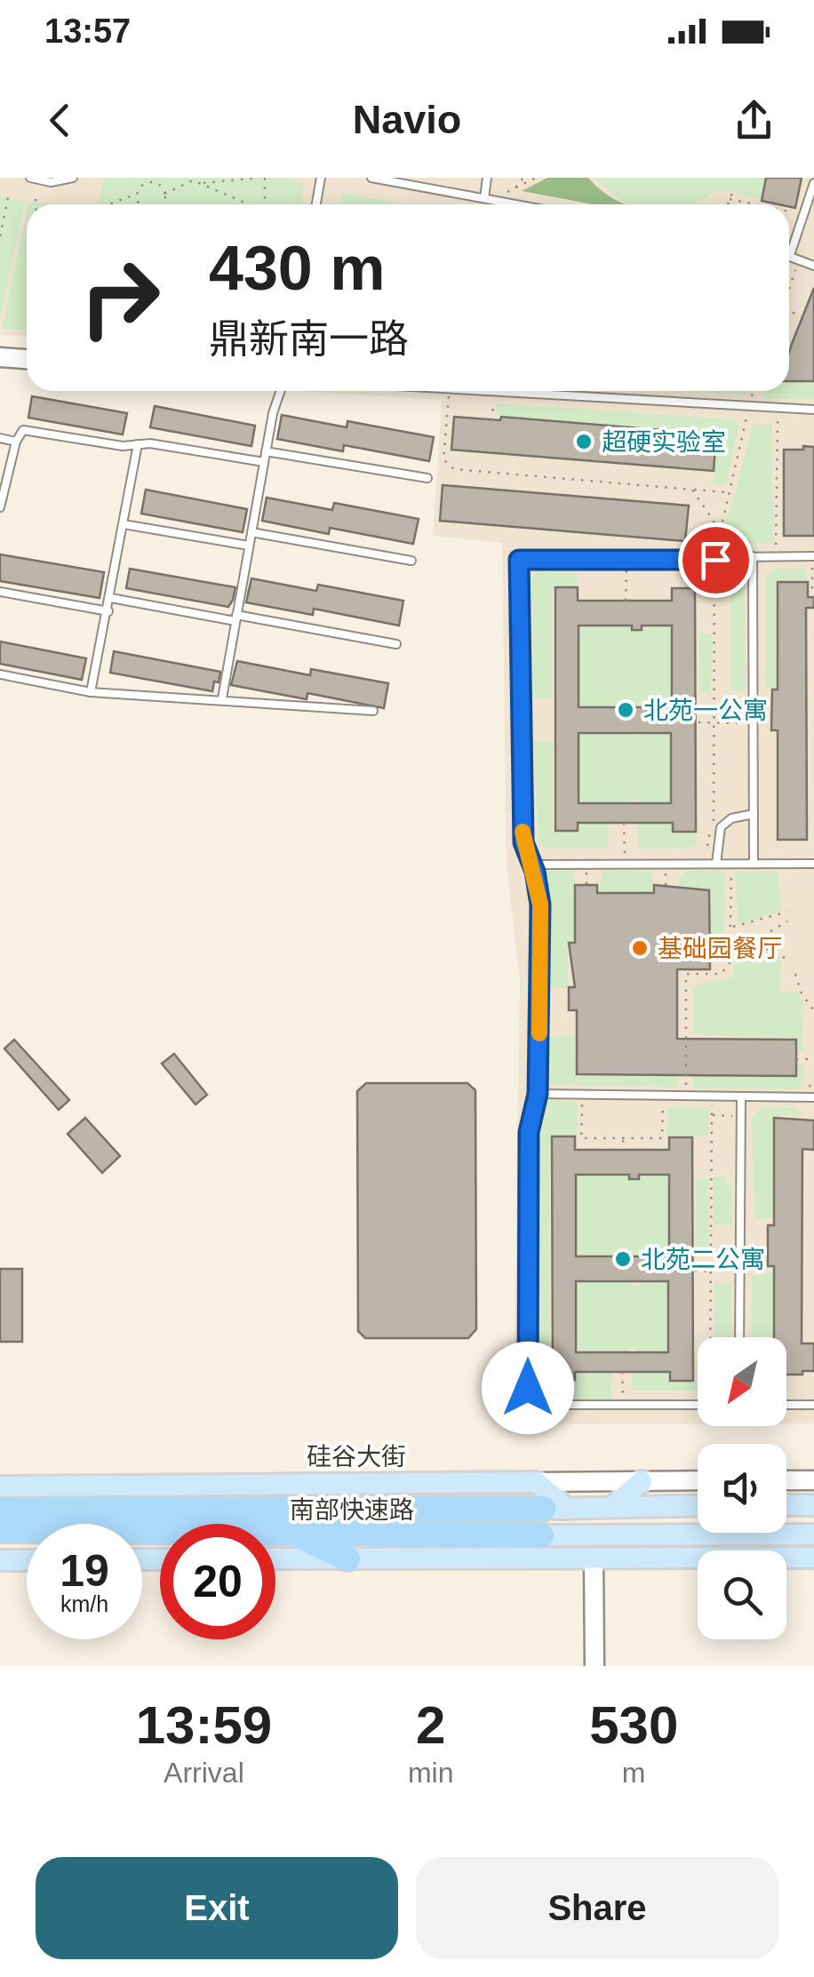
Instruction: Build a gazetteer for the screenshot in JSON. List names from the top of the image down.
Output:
{
  "streets": {
    "highway": ["南部快速路"],
    "main road": ["硅谷大街"]
  },
  "places": [
    "超硬实验室",
    "北苑一公寓",
    "基础园餐厅",
    "北苑二公寓"
  ],
  "north": "bottom left",
  "page": {
    "status": "13:57",
    "header": "Navio",
    "turn": ["430 m", "鼎新南一路"],
    "speed": "19 km/h",
    "limit": "20",
    "eta": [
      "13:59",
      "Arrival",
      "2",
      "min",
      "530",
      "m"
    ],
    "buttons": ["Exit", "Share"]
  }
}
